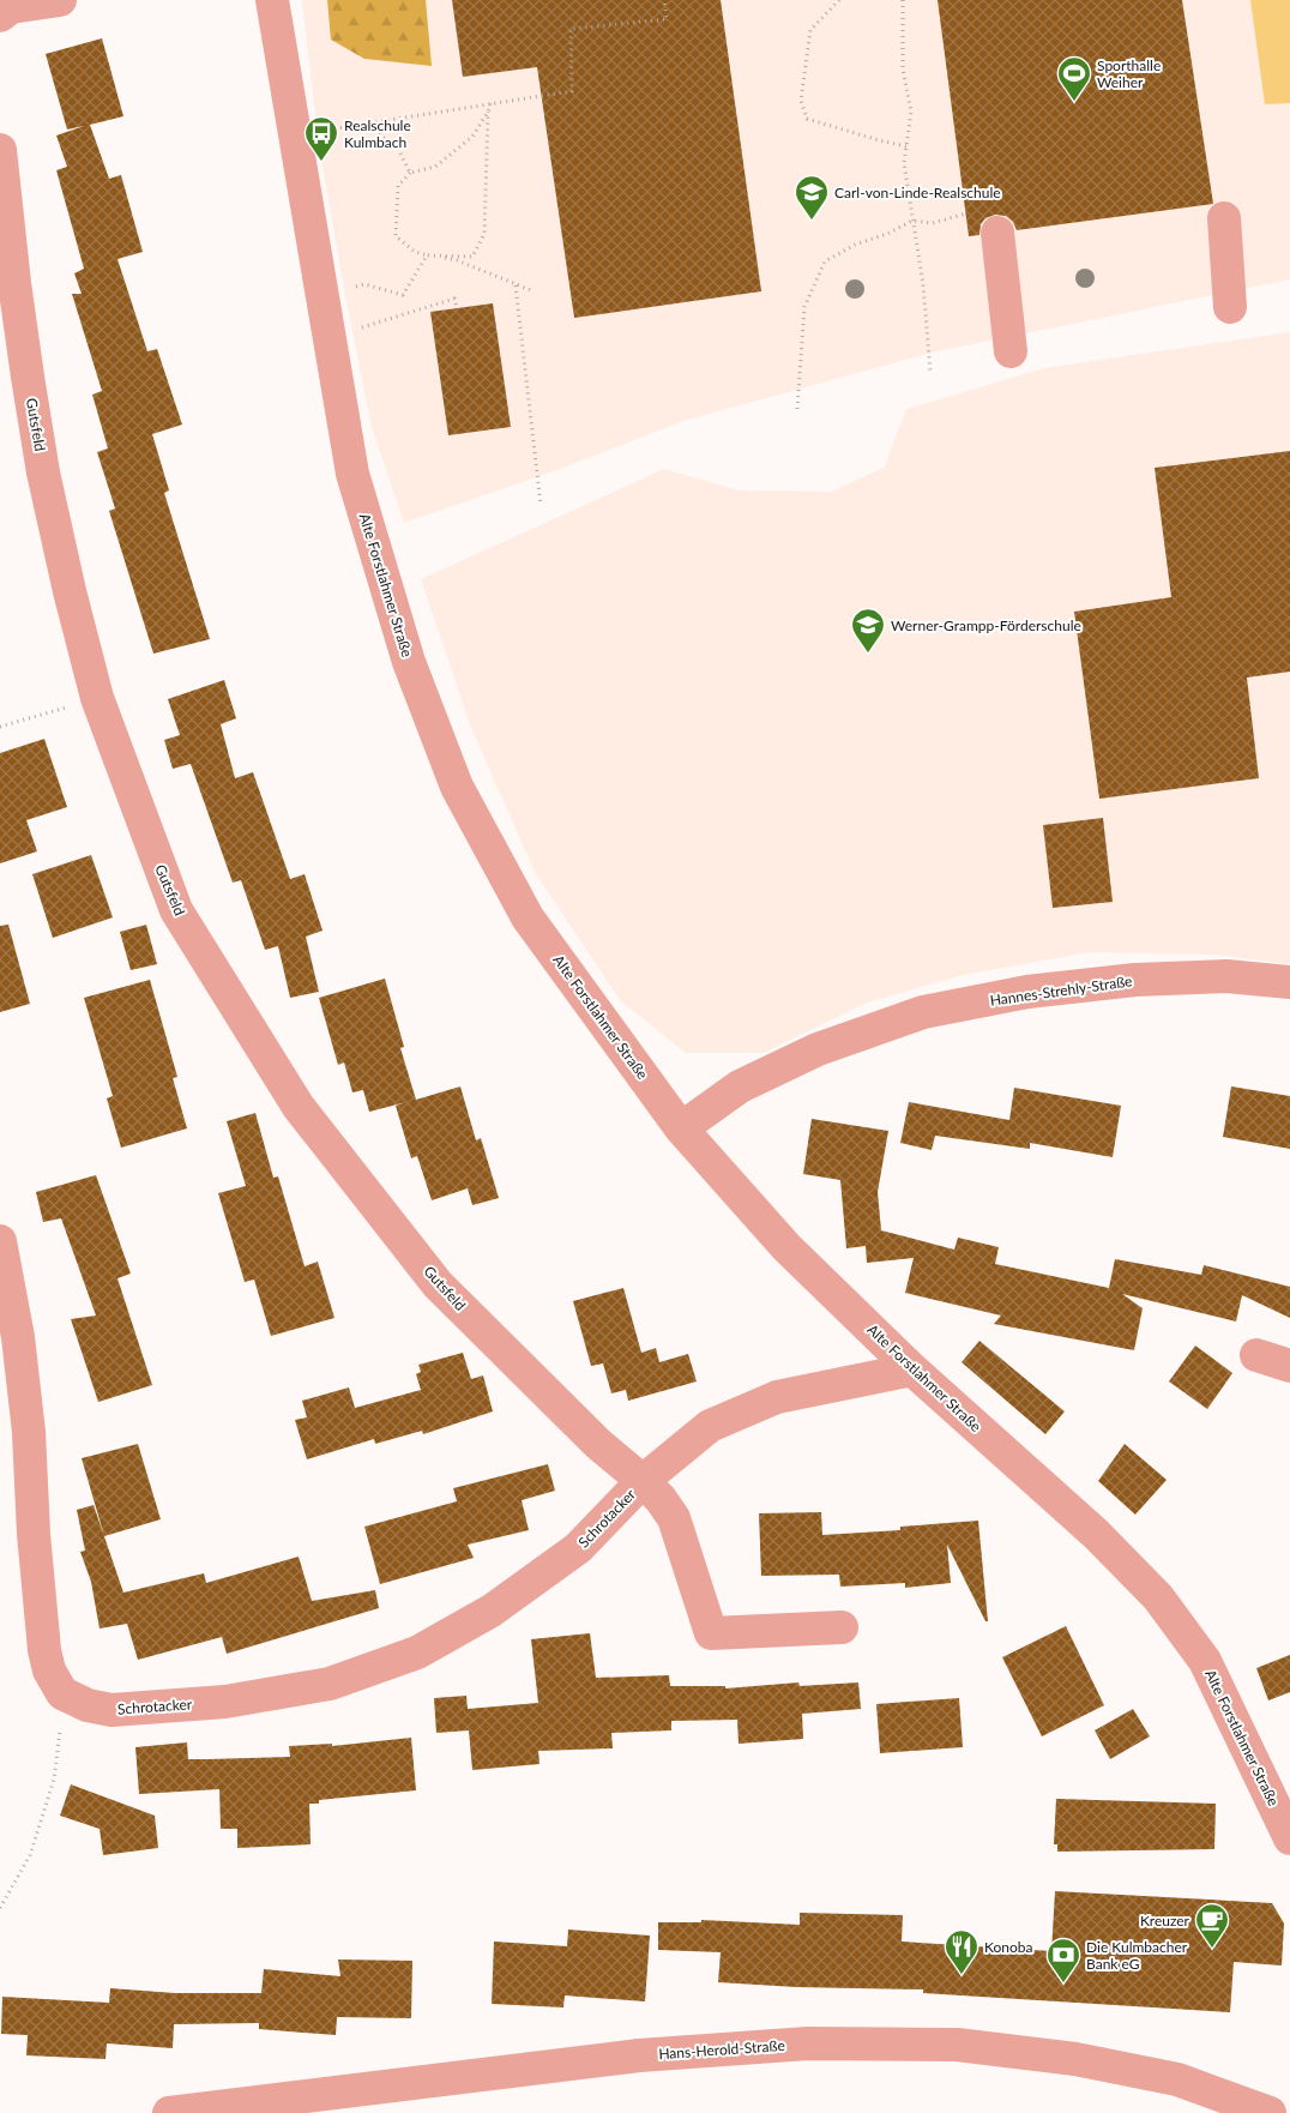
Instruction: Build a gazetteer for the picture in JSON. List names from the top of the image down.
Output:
{
  "streets": {
    "street": [
      "Gutsfeld",
      "Alte Forstlahmer Straße",
      "Hannes-Strehly-Straße",
      "Schrotacker",
      "Hans-Herold-Straße"
    ]
  },
  "crossings": [
    ["Gutsfeld", "Schrotacker"],
    ["Alte Forstlahmer Straße", "Hannes-Strehly-Straße"],
    ["Alte Forstlahmer Straße", "Schrotacker"]
  ],
  "places": {
    "sports": ["Sporthalle Weiher"],
    "bus stop": ["Realschule Kulmbach"],
    "school or university": ["Carl-von-Linde-Realschule", "Werner-Grampp-Förderschule"],
    "cafe": ["Kreuzer"],
    "restaurant": ["Konoba"],
    "bank": ["Die Kulmbacher Bank eG"]
  }
}
